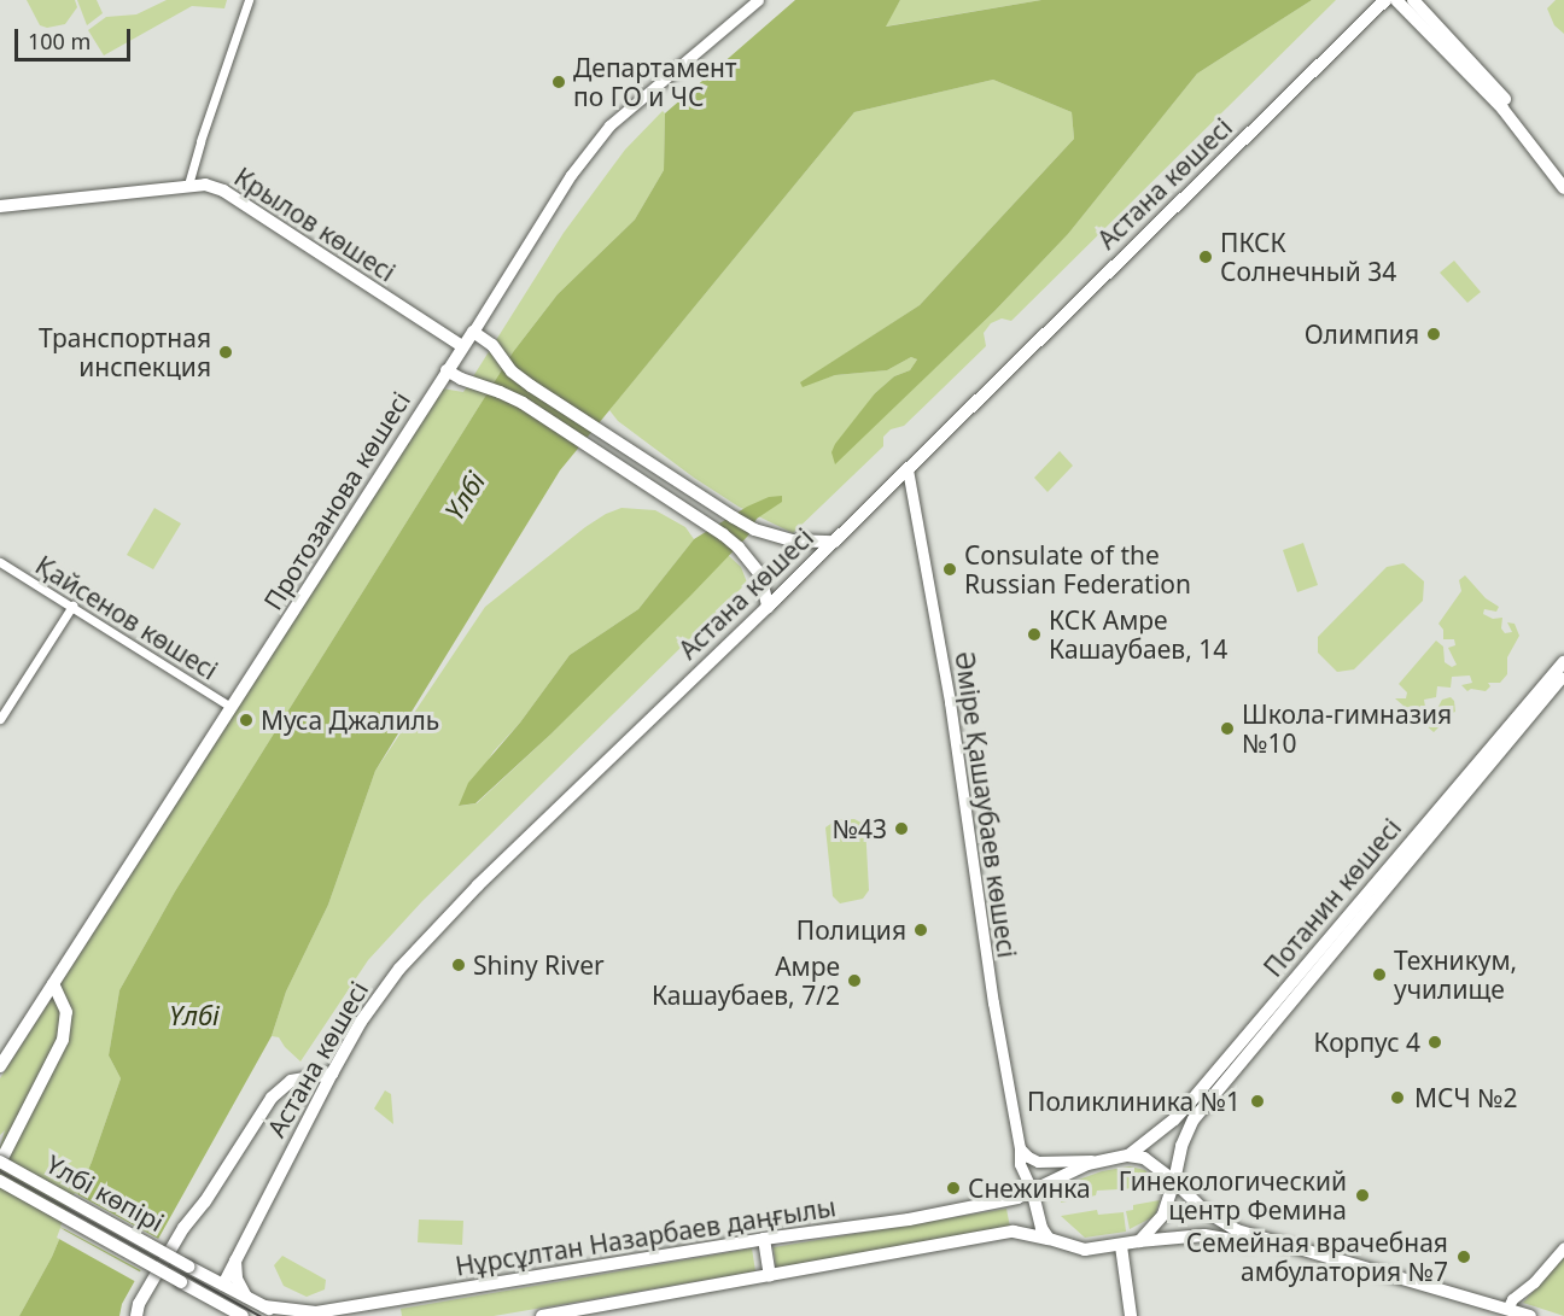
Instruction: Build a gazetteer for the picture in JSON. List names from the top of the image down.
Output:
{
  "streets": {
    "main road": [
      "Астана көшесі",
      "Крылов көшесі",
      "Протозанова көшесі",
      "Потанин көшесі",
      "Үлбі көпірі",
      "Нұрсұлтан Назарбаев даңғылы"
    ],
    "street": ["Қайсенов көшесі", "Әміре Қашаубаев көшесі"]
  },
  "crossings": [
    ["Астана көшесі", "Әміре Қашаубаев көшесі"],
    ["Астана көшесі", "Үлбі көпірі"],
    ["Крылов көшесі", "Протозанова көшесі"],
    ["Протозанова көшесі", "Қайсенов көшесі"],
    ["Әміре Қашаубаев көшесі", "Потанин көшесі"],
    ["Әміре Қашаубаев көшесі", "Нұрсұлтан Назарбаев даңғылы"],
    ["Потанин көшесі", "Нұрсұлтан Назарбаев даңғылы"],
    ["Үлбі көпірі", "Нұрсұлтан Назарбаев даңғылы"]
  ],
  "water": ["Үлбі"],
  "places": [
    "Департамент по ГО и ЧС",
    "ПКСК Солнечный 34",
    "Олимпия",
    "Транспортная инспекция",
    "Consulate of the Russian Federation",
    "КСК Амре Кашаубаев, 14",
    "Муса Джалиль",
    "Школа-гимназия №10",
    "№43",
    "Полиция",
    "Shiny River",
    "Техникум, училище",
    "Амре Кашаубаев, 7/2",
    "Корпус 4",
    "МСЧ №2",
    "Поликлиника №1",
    "Снежинка",
    "Гинекологический центр Фемина",
    "Семейная врачебная амбулатория №7"
  ],
  "scale_bar": "100 m"
}
